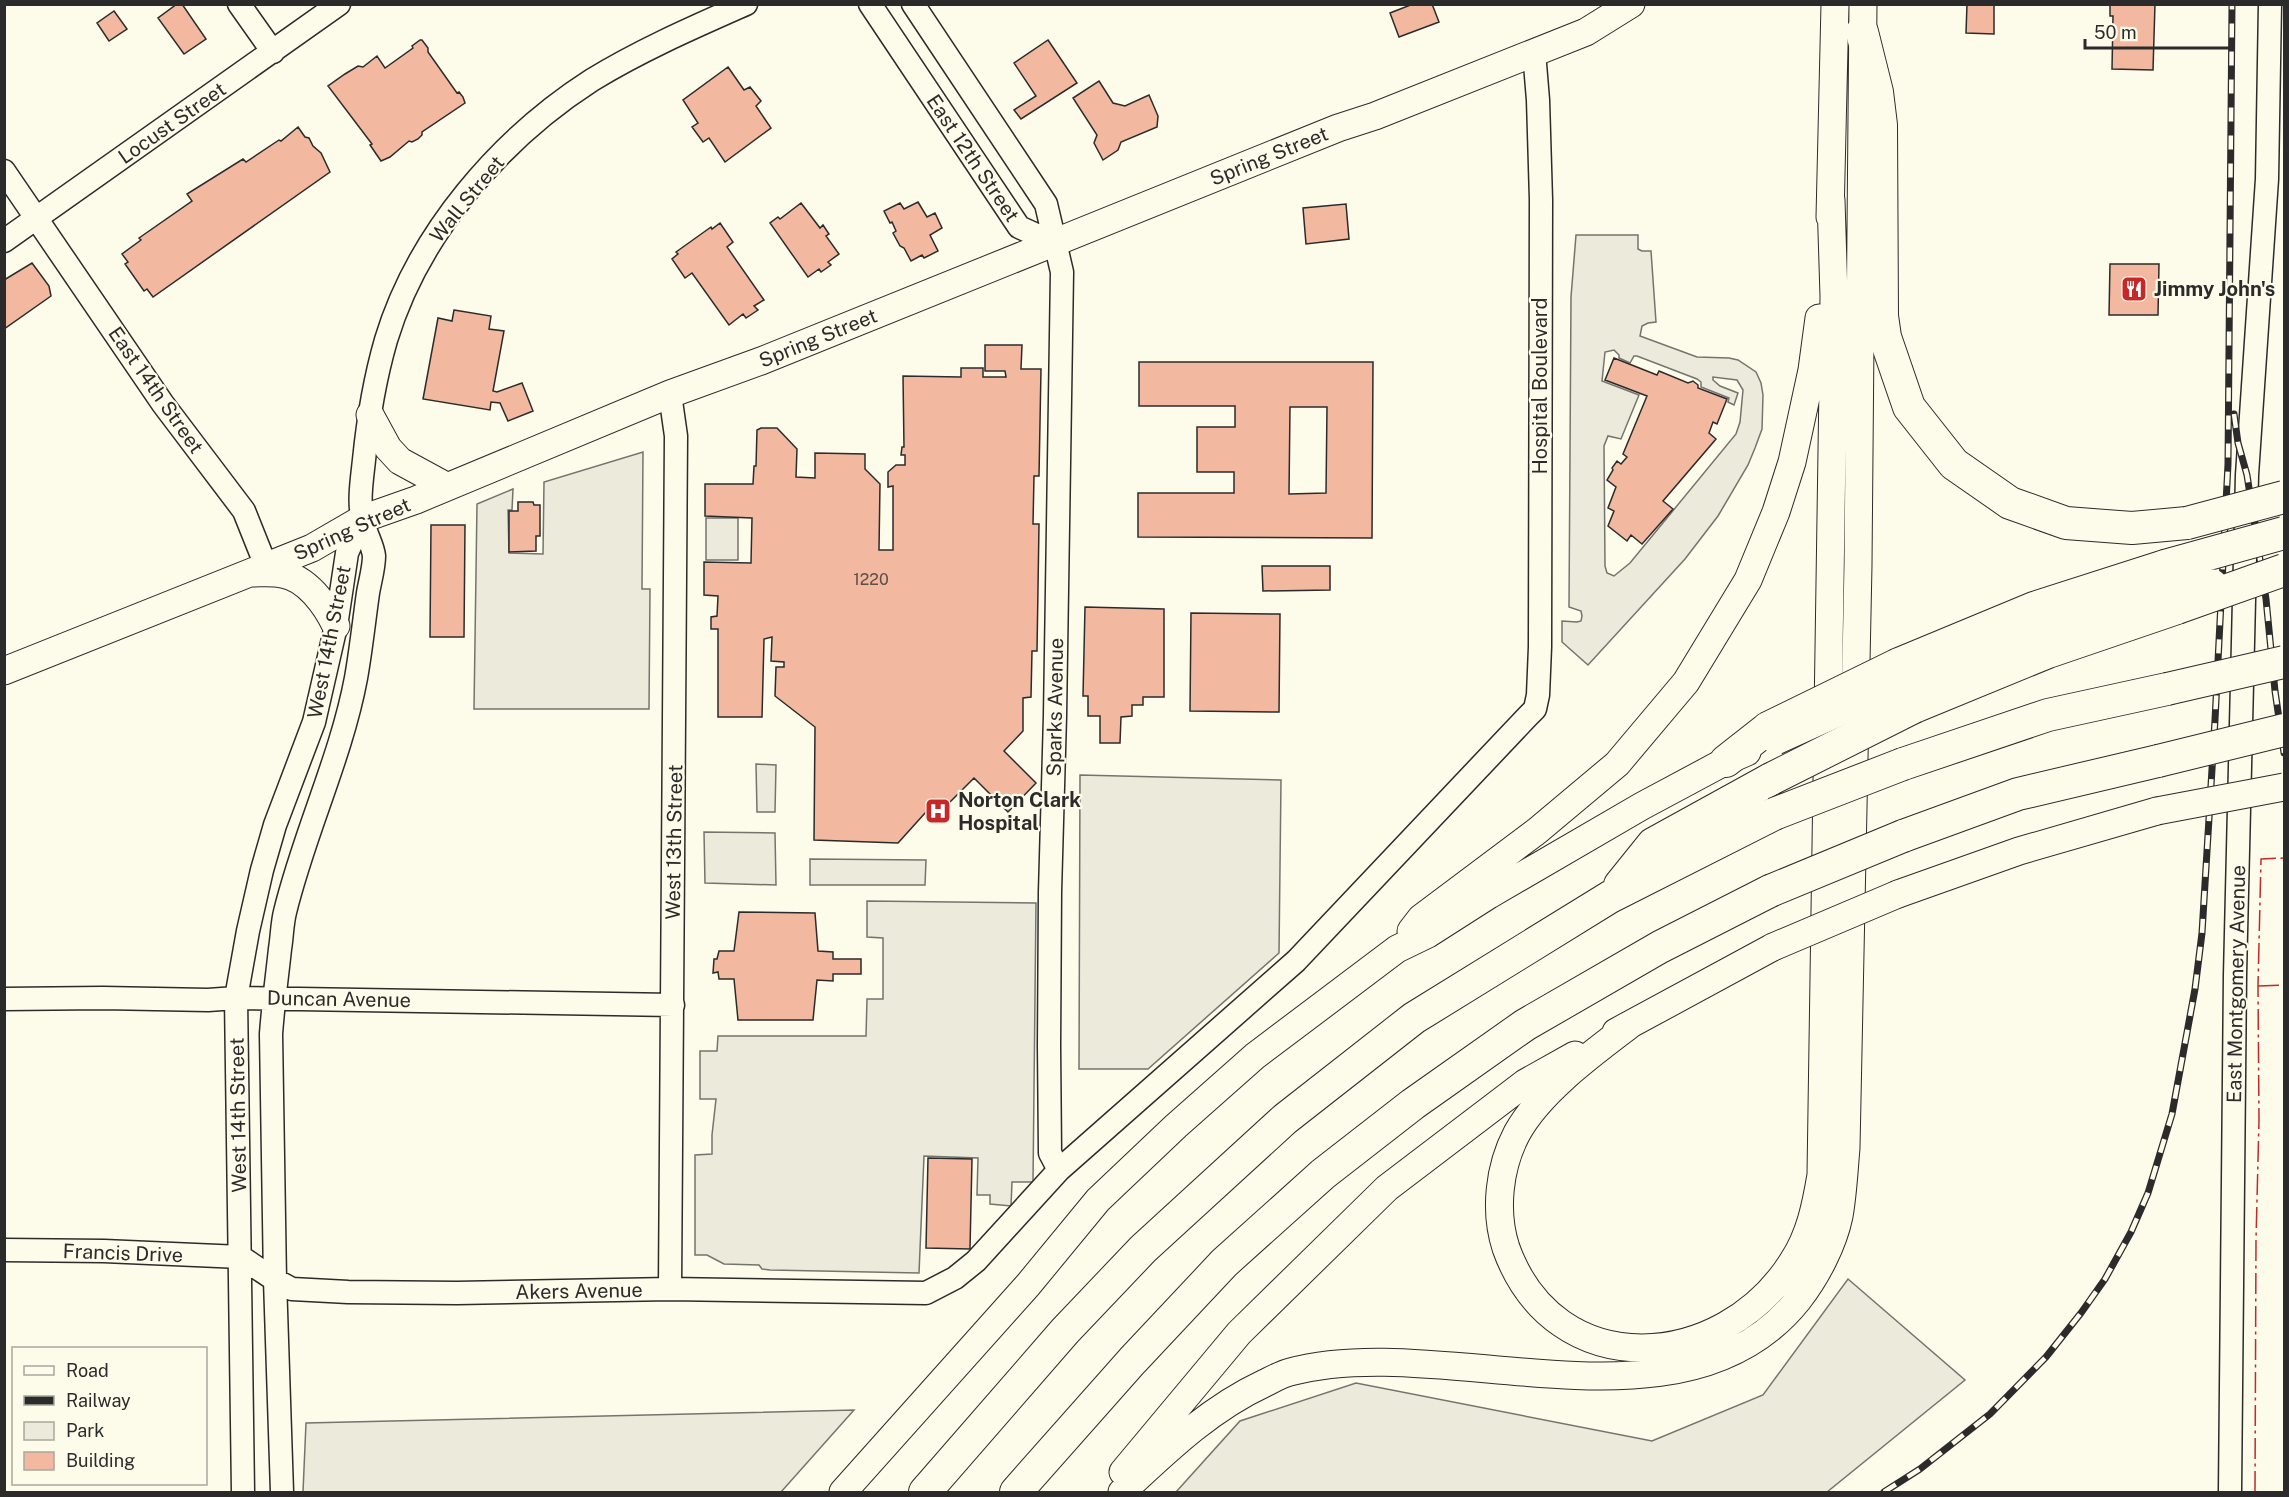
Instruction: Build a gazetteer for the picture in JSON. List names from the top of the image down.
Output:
{
  "streets": {
    "main road": ["Spring Street"],
    "street": [
      "Locust Street",
      "East 12th Street",
      "Wall Street",
      "Hospital Boulevard",
      "East 14th Street",
      "West 14th Street",
      "Sparks Avenue",
      "West 13th Street",
      "East Montgomery Avenue",
      "Duncan Avenue",
      "Francis Drive",
      "Akers Avenue"
    ]
  },
  "crossings": [
    ["Locust Street", "East 14th Street"],
    ["Spring Street", "East 12th Street"],
    ["Spring Street", "Wall Street"],
    ["Spring Street", "Hospital Boulevard"],
    ["Spring Street", "East 14th Street"],
    ["Spring Street", "West 14th Street"],
    ["Spring Street", "Sparks Avenue"],
    ["Spring Street", "West 13th Street"],
    ["East 12th Street", "Sparks Avenue"],
    ["Wall Street", "West 14th Street"],
    ["Hospital Boulevard", "Sparks Avenue"],
    ["Hospital Boulevard", "Akers Avenue"],
    ["West 14th Street", "Duncan Avenue"],
    ["West 14th Street", "Francis Drive"],
    ["West 14th Street", "Akers Avenue"],
    ["Sparks Avenue", "Akers Avenue"],
    ["West 13th Street", "Duncan Avenue"],
    ["West 13th Street", "Akers Avenue"],
    ["Francis Drive", "Akers Avenue"]
  ],
  "places": {
    "restaurant": ["Jimmy John's"],
    "hospital": ["Norton Clark Hospital"]
  },
  "house_numbers": ["1220"],
  "legend": [
    "Road",
    "Railway",
    "Park",
    "Building"
  ],
  "scale_bar": "50 m"
}
